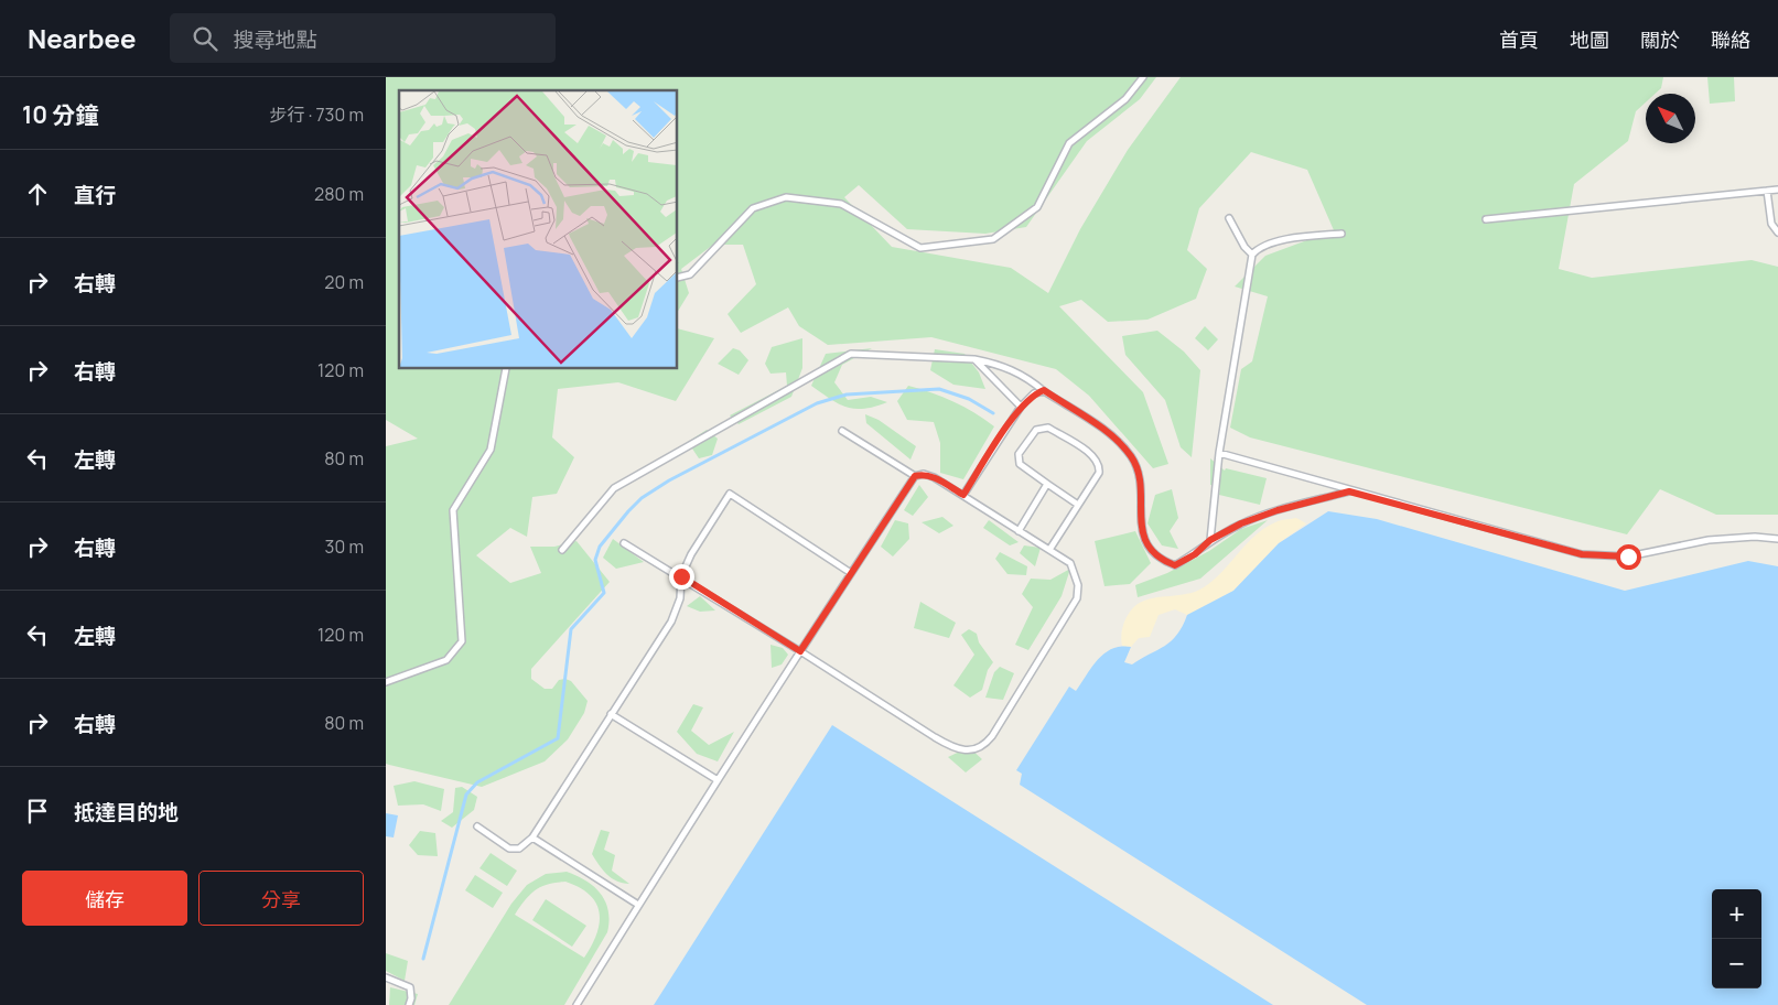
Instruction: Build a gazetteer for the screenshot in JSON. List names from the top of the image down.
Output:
{
  "north": "top left",
  "page": {
    "header": "Nearbee",
    "search": "搜尋地點",
    "nav": [
      "首頁",
      "地圖",
      "關於",
      "聯絡"
    ],
    "heading": ["10 分鐘", "步行 · 730 m"],
    "list": [
      ["直行", "280 m"],
      ["右轉", "20 m"],
      ["右轉", "120 m"],
      ["左轉", "80 m"],
      ["右轉", "30 m"],
      ["左轉", "120 m"],
      ["右轉", "80 m"],
      "抵達目的地"
    ],
    "buttons": ["儲存", "分享"],
    "map_buttons": ["+", "−"]
  }
}
